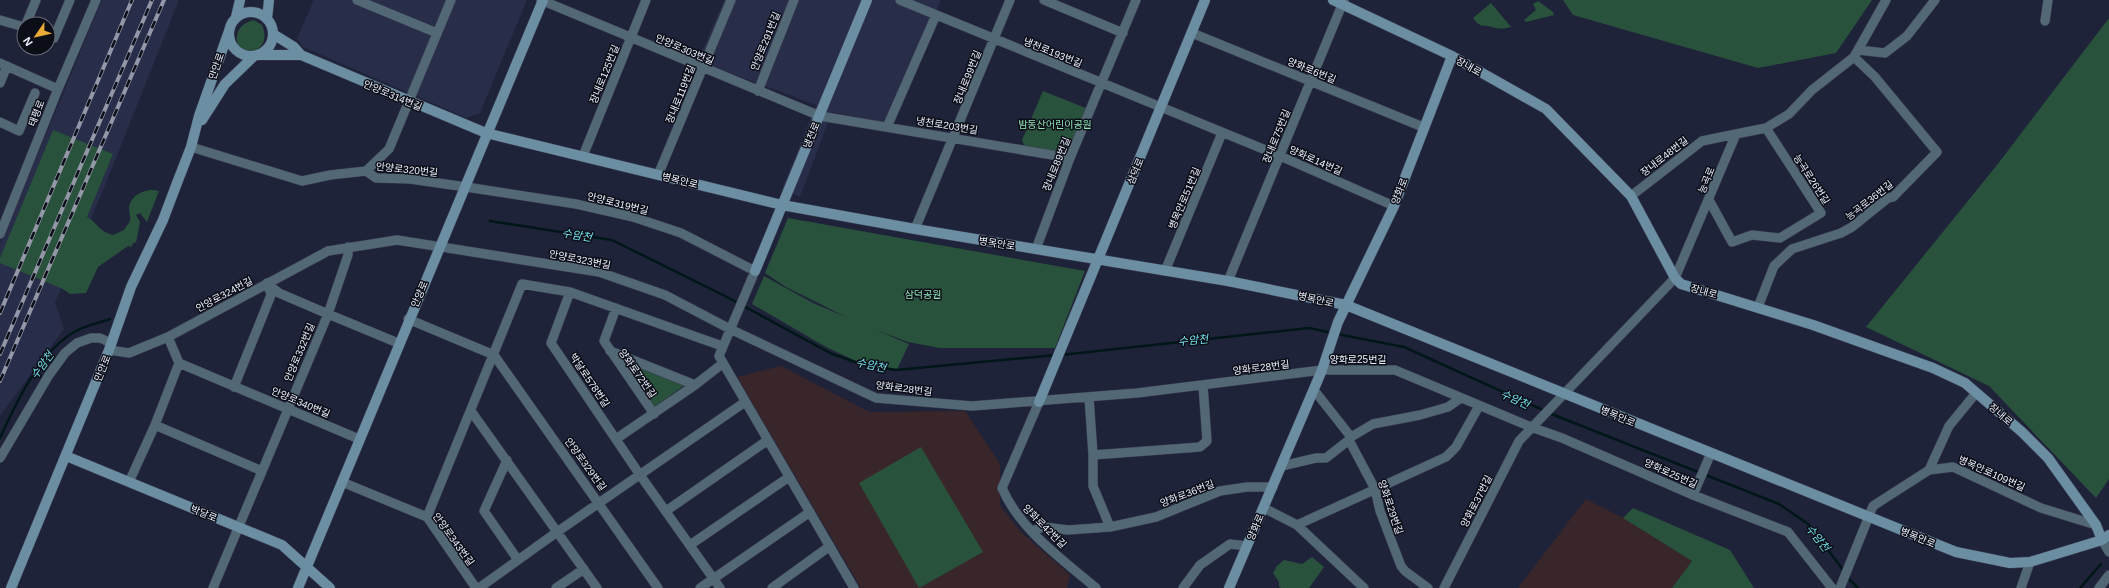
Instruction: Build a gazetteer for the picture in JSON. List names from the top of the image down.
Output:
{
  "streets": {
    "street": [
      "안양로291번길",
      "안양로303번길",
      "냉천로193번길",
      "만안로",
      "장내로",
      "양화로6번길",
      "장내로125번길",
      "장내로99번길",
      "장내로119번길",
      "안양로314번길",
      "태평로",
      "냉천로203번길",
      "냉천로",
      "장내로75번길",
      "장내로48번길",
      "양화로14번길",
      "장내로89번길",
      "안양로320번길",
      "삼덕로",
      "능곡로26번길",
      "병목안로",
      "능곡로",
      "양화로",
      "병목안로51번길",
      "능곡로36번길",
      "안양로319번길",
      "안양로323번길",
      "안양로324번길",
      "안양로",
      "안양로332번길",
      "양화로25번길",
      "양화로28번길",
      "양화로72번길",
      "박달로578번길",
      "안양로340번길",
      "안양로329번길",
      "병목안로109번길",
      "양화로36번길",
      "양화로37번길",
      "양화로29번길",
      "박달로",
      "양화로42번길",
      "안양로343번길"
    ]
  },
  "crossings": [
    ["안양로291번길", "안양로303번길"],
    ["안양로303번길", "장내로125번길"],
    ["안양로303번길", "장내로119번길"],
    ["안양로303번길", "냉천로203번길"],
    ["안양로303번길", "냉천로"],
    ["안양로303번길", "안양로"],
    ["냉천로193번길", "장내로99번길"],
    ["냉천로193번길", "양화로14번길"],
    ["냉천로193번길", "장내로89번길"],
    ["냉천로193번길", "삼덕로"],
    ["만안로", "안양로320번길"],
    ["만안로", "안양로324번길"],
    ["만안로", "박달로"],
    ["장내로", "장내로75번길"],
    ["장내로", "장내로48번길"],
    ["장내로", "병목안로"],
    ["장내로", "능곡로"],
    ["장내로", "양화로"],
    ["장내로", "능곡로36번길"],
    ["장내로", "병목안로109번길"],
    ["양화로6번길", "장내로75번길"],
    ["양화로6번길", "삼덕로"],
    ["양화로6번길", "양화로"],
    ["장내로125번길", "병목안로"],
    ["장내로99번길", "냉천로203번길"],
    ["장내로99번길", "병목안로"],
    ["장내로119번길", "병목안로"],
    ["안양로314번길", "병목안로"],
    ["안양로314번길", "안양로"],
    ["냉천로203번길", "냉천로"],
    ["냉천로203번길", "장내로89번길"],
    ["냉천로", "병목안로"],
    ["냉천로", "안양로319번길"],
    ["장내로75번길", "양화로14번길"],
    ["장내로75번길", "병목안로"],
    ["장내로48번길", "능곡로"],
    ["양화로14번길", "삼덕로"],
    ["양화로14번길", "양화로"],
    ["양화로14번길", "병목안로51번길"],
    ["장내로89번길", "병목안로"],
    ["안양로320번길", "안양로319번길"],
    ["안양로320번길", "안양로"],
    ["삼덕로", "병목안로"],
    ["삼덕로", "양화로28번길"],
    ["삼덕로", "양화로42번길"],
    ["병목안로", "능곡로"],
    ["병목안로", "양화로"],
    ["병목안로", "병목안로51번길"],
    ["병목안로", "안양로"],
    ["병목안로", "병목안로109번길"],
    ["능곡로", "양화로37번길"],
    ["양화로", "양화로25번길"],
    ["양화로", "양화로28번길"],
    ["양화로", "양화로36번길"],
    ["양화로", "양화로29번길"],
    ["안양로319번길", "안양로"],
    ["안양로323번길", "안양로324번길"],
    ["안양로323번길", "안양로"],
    ["안양로323번길", "양화로28번길"],
    ["안양로324번길", "안양로"],
    ["안양로", "안양로340번길"],
    ["안양로", "박달로"],
    ["안양로", "안양로343번길"],
    ["안양로332번길", "안양로340번길"],
    ["안양로332번길", "박달로"],
    ["양화로25번길", "양화로28번길"],
    ["양화로25번길", "병목안로109번길"],
    ["양화로25번길", "양화로37번길"],
    ["양화로28번길", "양화로42번길"],
    ["양화로36번길", "양화로42번길"]
  ],
  "water": ["수암천"],
  "parks": ["밤동산어린이공원", "삼덕공원"],
  "north": "bottom left"
}
